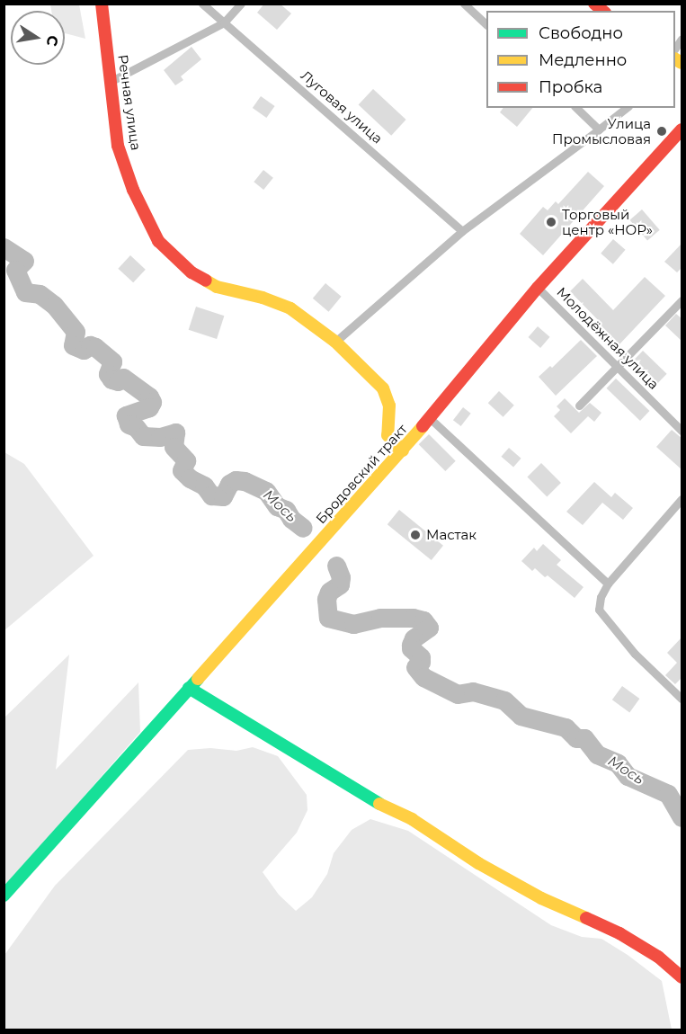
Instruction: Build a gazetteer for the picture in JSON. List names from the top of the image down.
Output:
{
  "streets": {
    "street": [
      "Речная улица",
      "Луговая улица",
      "Молодёжная улица",
      "Бродовский тракт"
    ]
  },
  "crossings": [
    ["Речная улица", "Бродовский тракт"],
    ["Молодёжная улица", "Бродовский тракт"]
  ],
  "water": ["Мось"],
  "places": ["Улица Промысловая", "Торговый центр «НОР»", "Мастак"],
  "legend": ["Свободно", "Медленно", "Пробка"],
  "north": "right"
}
